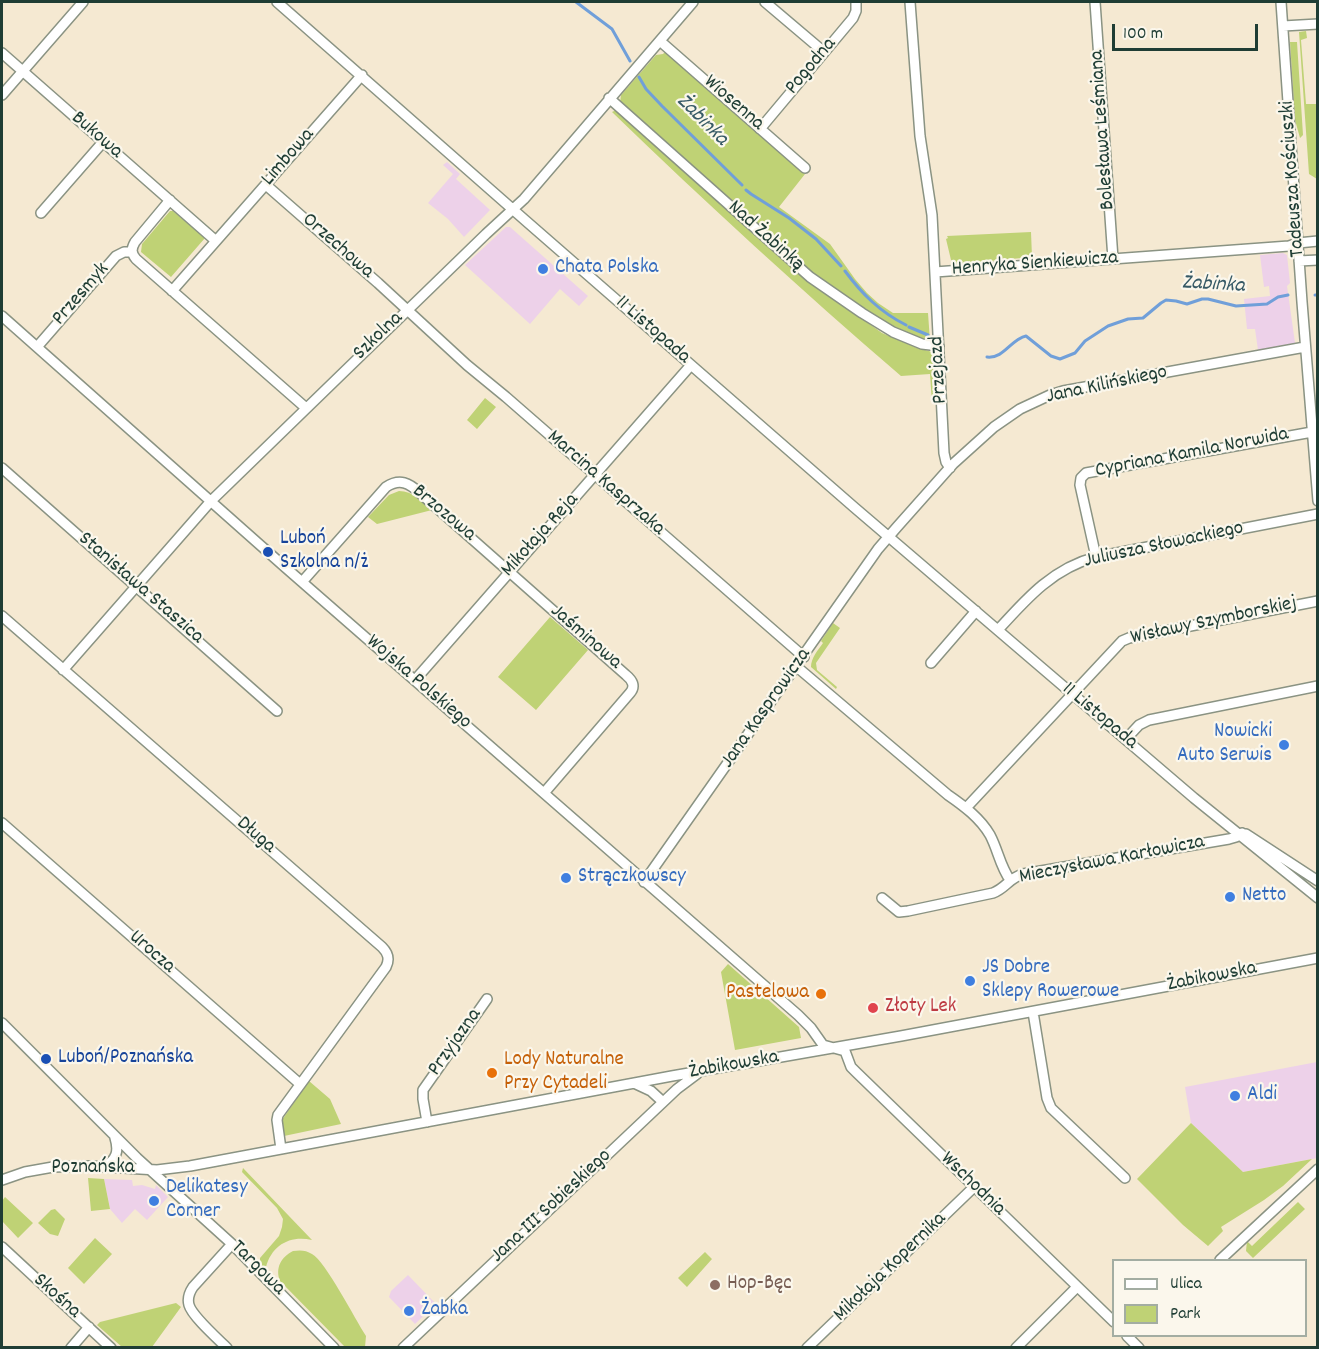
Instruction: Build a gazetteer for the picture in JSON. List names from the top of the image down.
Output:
{
  "streets": {
    "street": [
      "Pogodna",
      "Wiosenna",
      "Bolesława Leśmiana",
      "Bukowa",
      "Limbowa",
      "Tadeusza Kościuszki",
      "Nad Żabinką",
      "Orzechowa",
      "Henryka Sienkiewicza",
      "Przesmyk",
      "11 Listopada",
      "Szkolna",
      "Przejazd",
      "Jana Kilińskiego",
      "Cypriana Kamila Norwida",
      "Marcina Kasprzaka",
      "Brzozowa",
      "Mikołaja Reja",
      "Juliusza Słowackiego",
      "Stanisława Staszica",
      "Wisławy Szymborskiej",
      "Jaśminowa",
      "Wojska Polskiego",
      "Jana Kasprowicza",
      "Długa",
      "Mieczysława Karłowicza",
      "Urocza",
      "Żabikowska",
      "Przyjazna",
      "Poznańska",
      "Wschodnia",
      "Jana III Sobieskiego",
      "Mikołaja Kopernika",
      "Targowa",
      "Skośna"
    ]
  },
  "crossings": [
    ["Pogodna", "Wiosenna"],
    ["Wiosenna", "Szkolna"],
    ["Bolesława Leśmiana", "Henryka Sienkiewicza"],
    ["Bukowa", "Limbowa"],
    ["Limbowa", "Orzechowa"],
    ["Limbowa", "11 Listopada"],
    ["Tadeusza Kościuszki", "Henryka Sienkiewicza"],
    ["Tadeusza Kościuszki", "Jana Kilińskiego"],
    ["Tadeusza Kościuszki", "Cypriana Kamila Norwida"],
    ["Nad Żabinką", "Szkolna"],
    ["Nad Żabinką", "Przejazd"],
    ["Orzechowa", "Szkolna"],
    ["Orzechowa", "Marcina Kasprzaka"],
    ["Henryka Sienkiewicza", "Przejazd"],
    ["Przesmyk", "Wojska Polskiego"],
    ["11 Listopada", "Szkolna"],
    ["11 Listopada", "Jana Kilińskiego"],
    ["11 Listopada", "Mikołaja Reja"],
    ["11 Listopada", "Juliusza Słowackiego"],
    ["11 Listopada", "Wisławy Szymborskiej"],
    ["11 Listopada", "Jana Kasprowicza"],
    ["11 Listopada", "Mieczysława Karłowicza"],
    ["Szkolna", "Marcina Kasprzaka"],
    ["Szkolna", "Stanisława Staszica"],
    ["Szkolna", "Wojska Polskiego"],
    ["Szkolna", "Długa"],
    ["Przejazd", "Jana Kilińskiego"],
    ["Jana Kilińskiego", "Jana Kasprowicza"],
    ["Cypriana Kamila Norwida", "Juliusza Słowackiego"],
    ["Marcina Kasprzaka", "Mikołaja Reja"],
    ["Marcina Kasprzaka", "Jana Kasprowicza"],
    ["Brzozowa", "Mikołaja Reja"],
    ["Brzozowa", "Jaśminowa"],
    ["Brzozowa", "Wojska Polskiego"],
    ["Mikołaja Reja", "Jaśminowa"],
    ["Mikołaja Reja", "Wojska Polskiego"],
    ["Jaśminowa", "Wojska Polskiego"],
    ["Wojska Polskiego", "Jana Kasprowicza"],
    ["Wojska Polskiego", "Żabikowska"],
    ["Wojska Polskiego", "Wschodnia"],
    ["Długa", "Urocza"],
    ["Żabikowska", "Przyjazna"],
    ["Żabikowska", "Poznańska"],
    ["Żabikowska", "Wschodnia"],
    ["Żabikowska", "Jana III Sobieskiego"],
    ["Żabikowska", "Targowa"],
    ["Poznańska", "Targowa"],
    ["Wschodnia", "Mikołaja Kopernika"]
  ],
  "water": ["Żabinka"],
  "places": [
    "Chata Polska",
    "Luboń Szkolna n/ż",
    "Nowicki Auto Serwis",
    "Strączkowscy",
    "Netto",
    "JS Dobre Sklepy Rowerowe",
    "Pastelowa",
    "Złoty Lek",
    "Luboń/Poznańska",
    "Lody Naturalne Przy Cytadeli",
    "Aldi",
    "Delikatesy Corner",
    "Hop-Bęc",
    "Żabka"
  ],
  "legend": ["Ulica", "Park"],
  "scale_bar": "100 m"
}
